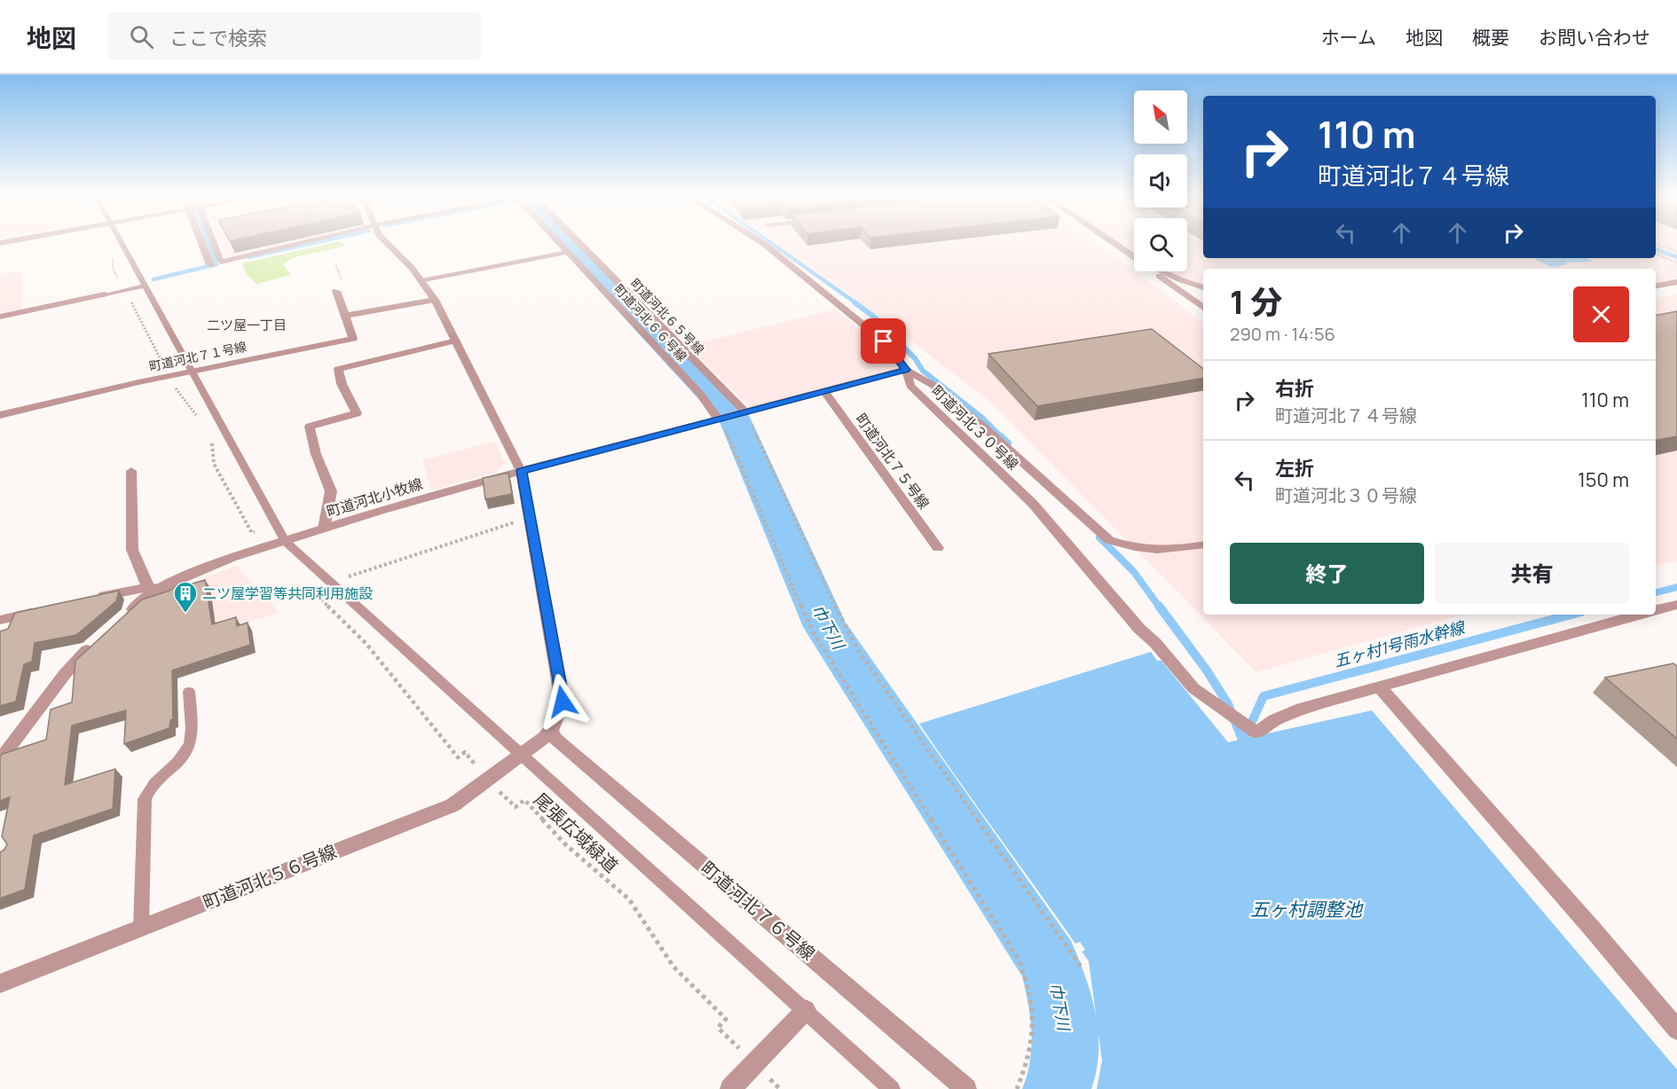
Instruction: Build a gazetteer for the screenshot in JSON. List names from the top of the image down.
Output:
{
  "streets": {
    "street": [
      "町道河北６５号線",
      "町道河北６６号線",
      "町道河北７１号線",
      "町道河北３０号線",
      "町道河北７５号線",
      "町道河北小牧線",
      "町道河北５６号線",
      "町道河北７６号線"
    ],
    "path": ["尾張広域緑道"]
  },
  "crossings": [
    ["町道河北６５号線", "町道河北小牧線"],
    ["町道河北６６号線", "町道河北小牧線"],
    ["町道河北３０号線", "町道河北小牧線"],
    ["町道河北７５号線", "町道河北小牧線"],
    ["尾張広域緑道", "町道河北５６号線"],
    ["町道河北５６号線", "町道河北７６号線"]
  ],
  "districts": ["二ツ屋一丁目"],
  "water": ["巾下川", "五ヶ村1号雨水幹線", "五ヶ村調整池"],
  "places": {
    "building": ["二ツ屋学習等共同利用施設"]
  },
  "north": "top left",
  "page": {
    "header": "地図",
    "search": "ここで検索",
    "nav": [
      "ホーム",
      "地図",
      "概要",
      "お問い合わせ"
    ],
    "turn": ["110 m", "町道河北７４号線"],
    "heading": ["1 分", "290 m · 14:56"],
    "list": [
      {
        "name": "右折",
        "note": "町道河北７４号線",
        "value": "110 m"
      },
      {
        "name": "左折",
        "note": "町道河北３０号線",
        "value": "150 m"
      }
    ],
    "buttons": ["終了", "共有"]
  }
}
